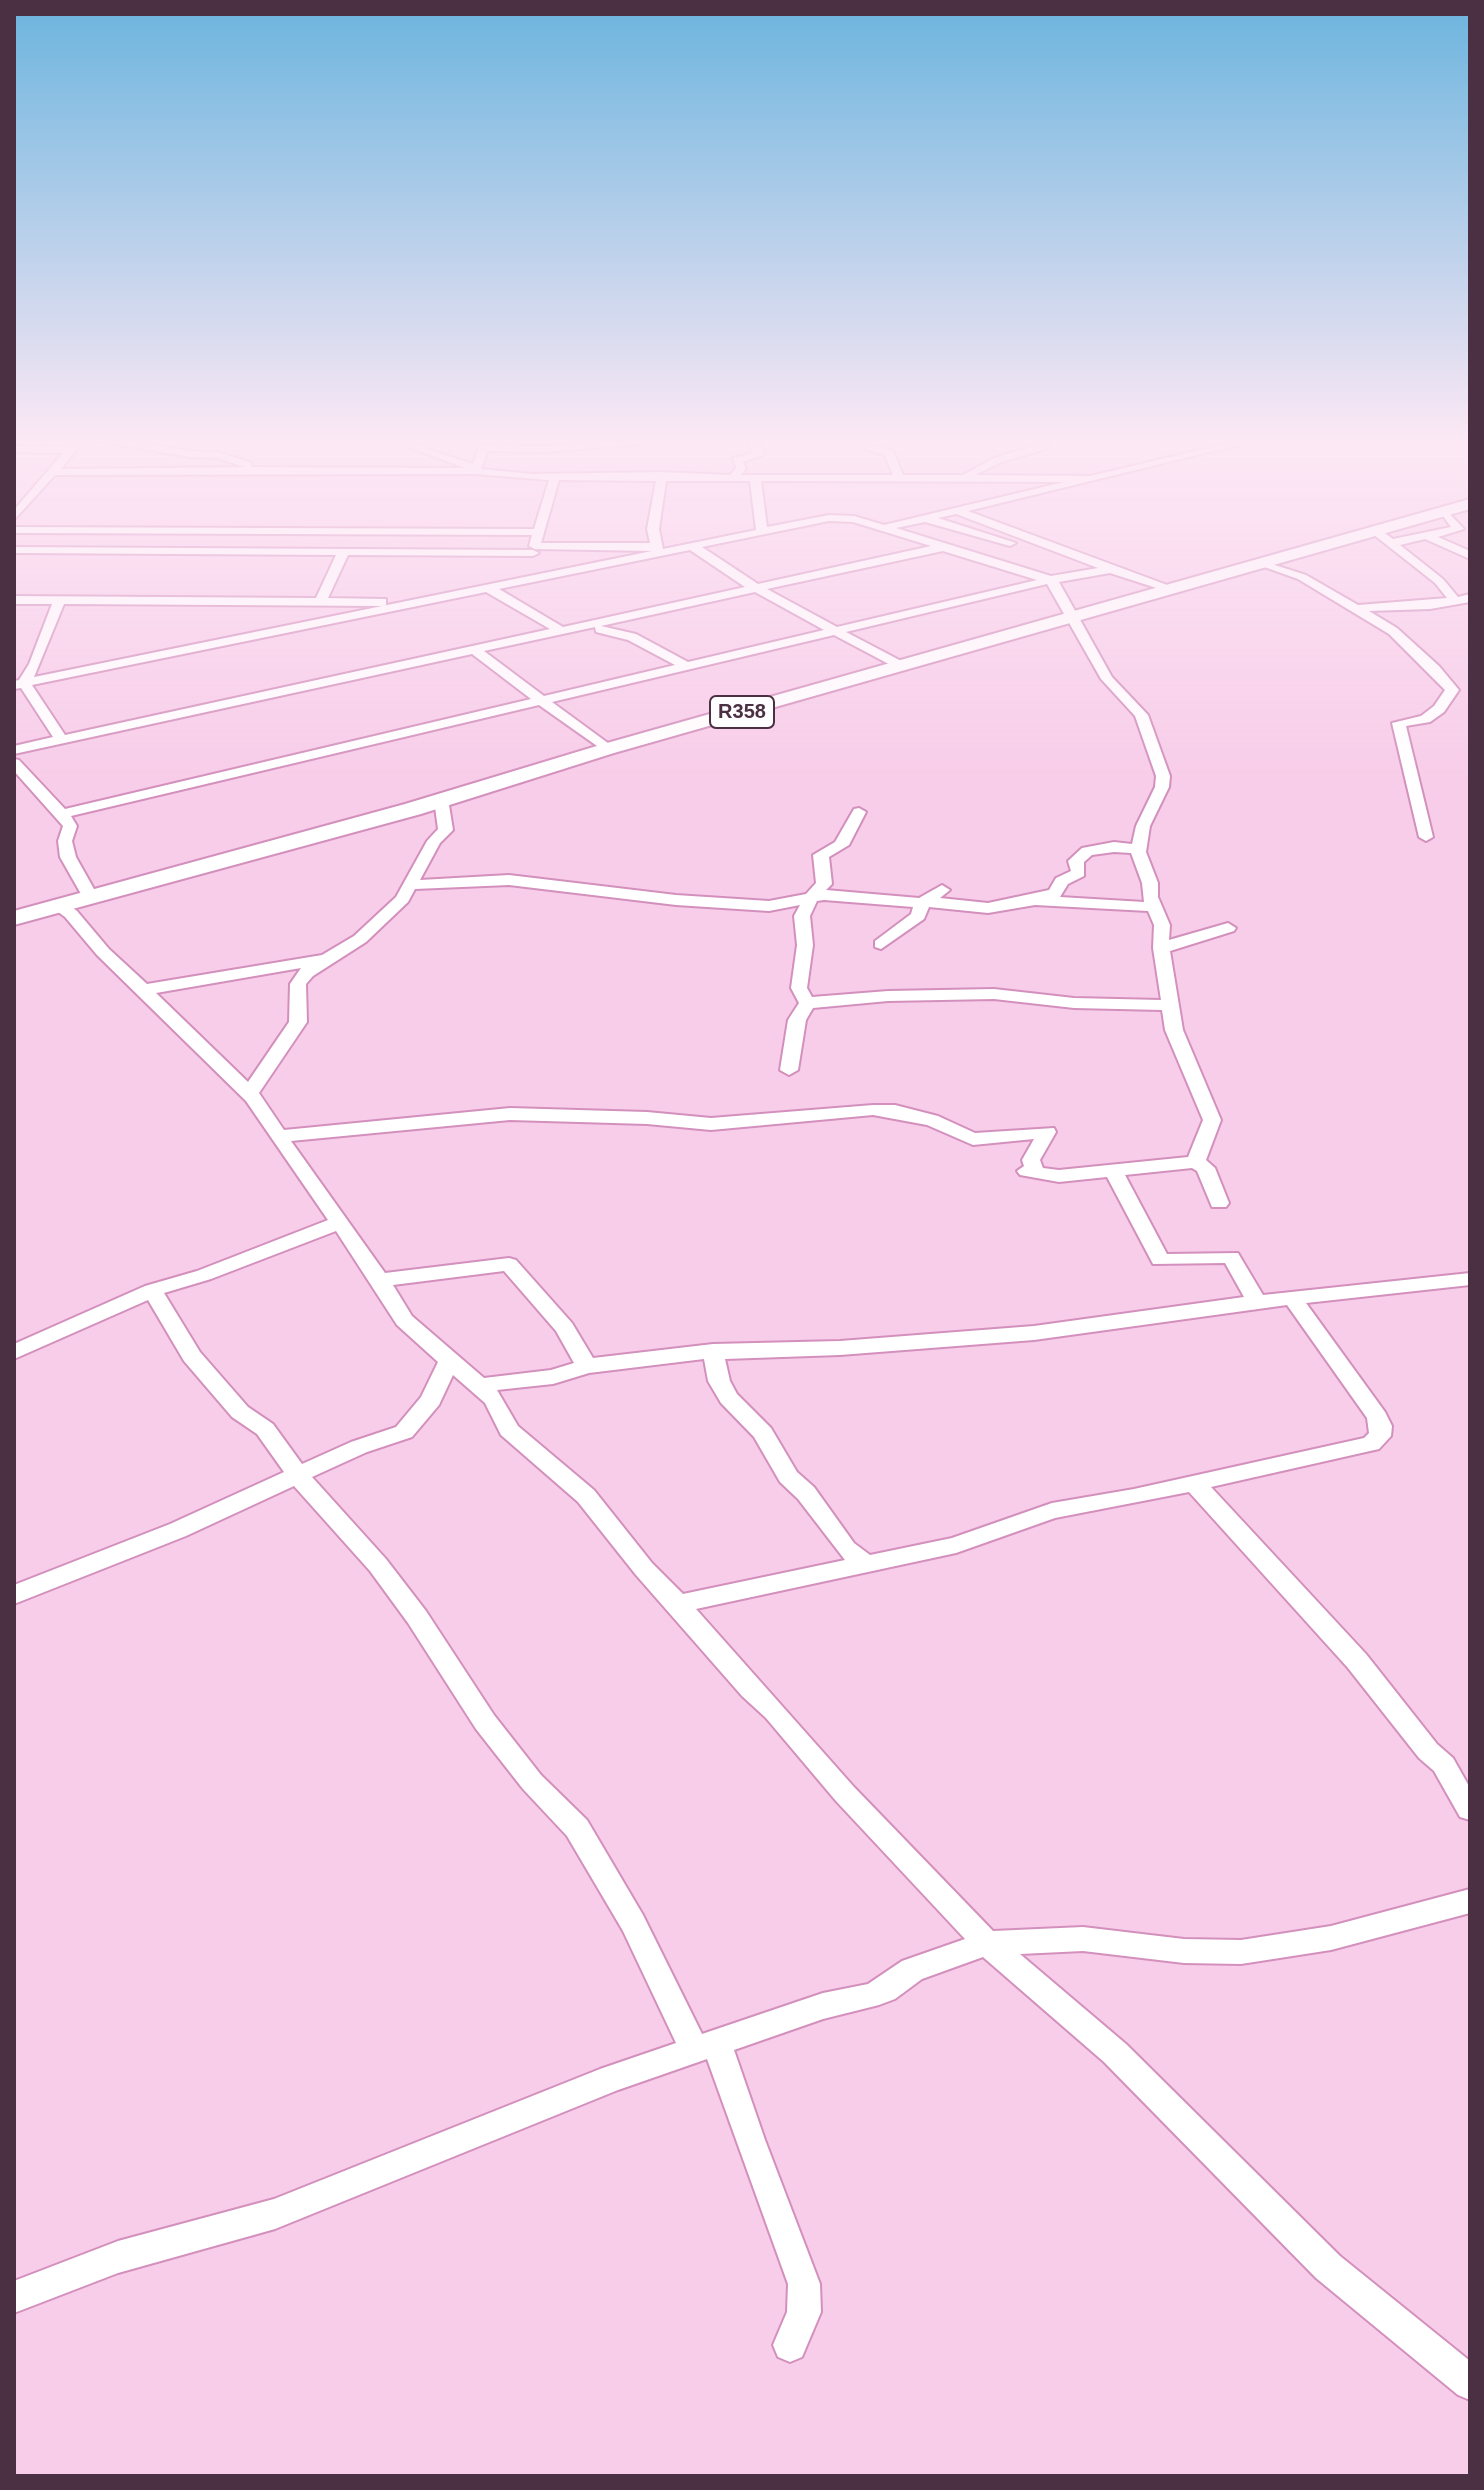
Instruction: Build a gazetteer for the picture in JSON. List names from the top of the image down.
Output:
{
  "streets": {
    "main road": ["R358"]
  }
}
